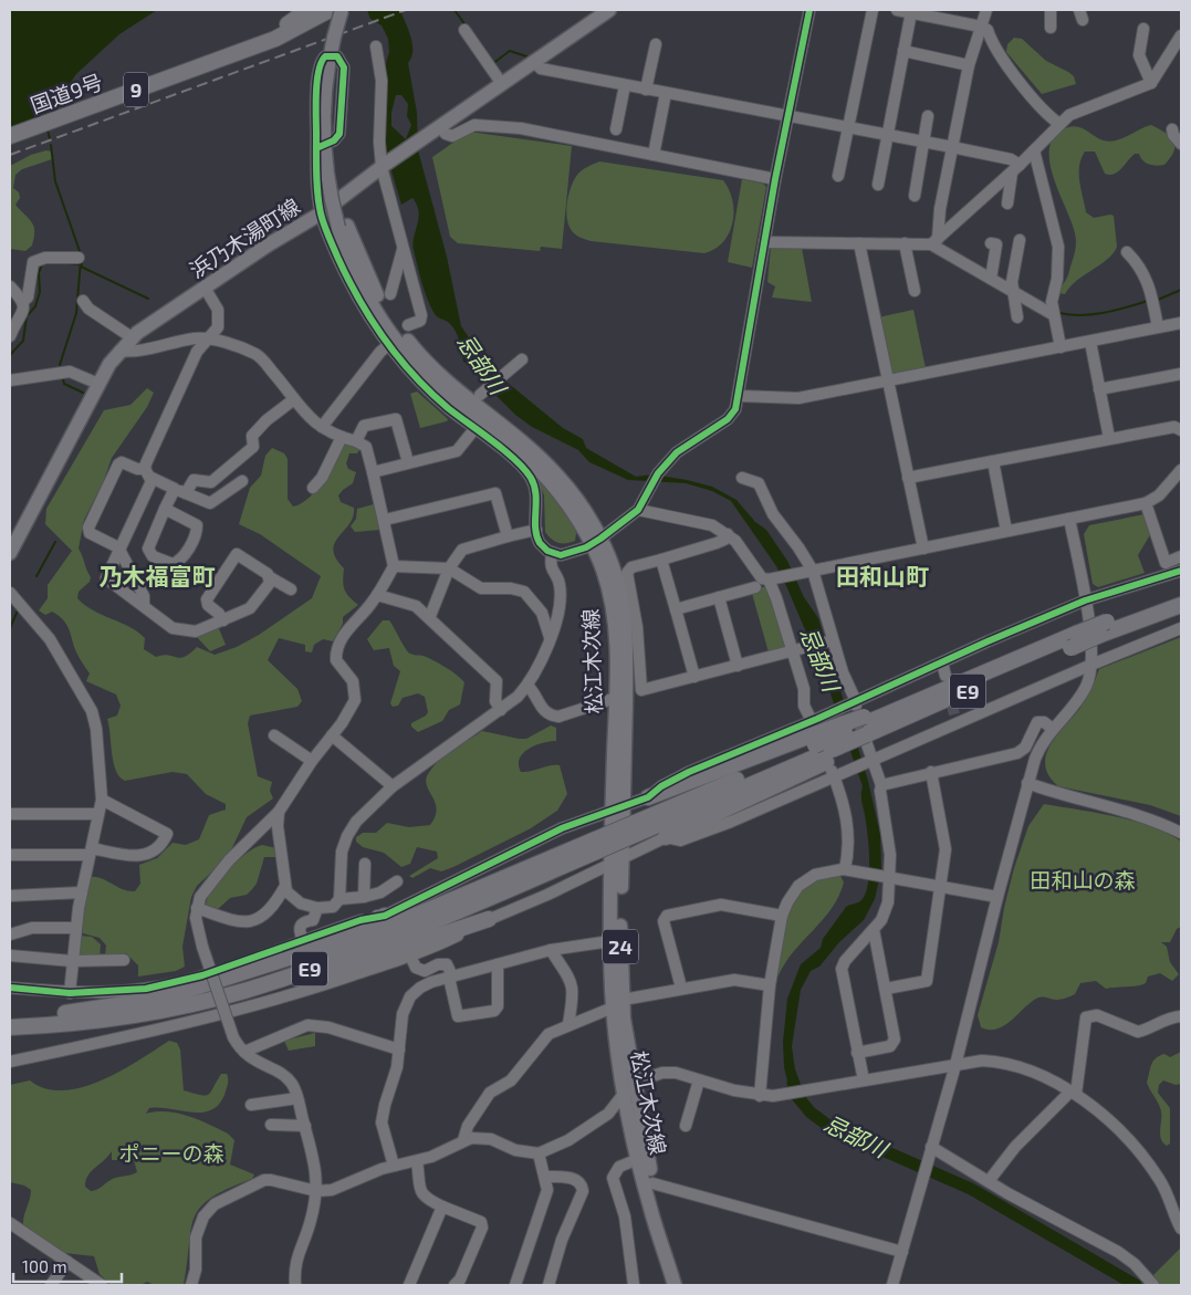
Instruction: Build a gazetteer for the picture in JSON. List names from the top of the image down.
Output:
{
  "streets": {
    "highway": ["9", "国道9号", "E9"],
    "main road": ["浜乃木湯町線", "松江木次線", "24"]
  },
  "districts": ["乃木福富町", "田和山町"],
  "water": ["忌部川"],
  "parks": ["田和山の森", "ポニーの森"],
  "scale_bar": "100 m"
}
